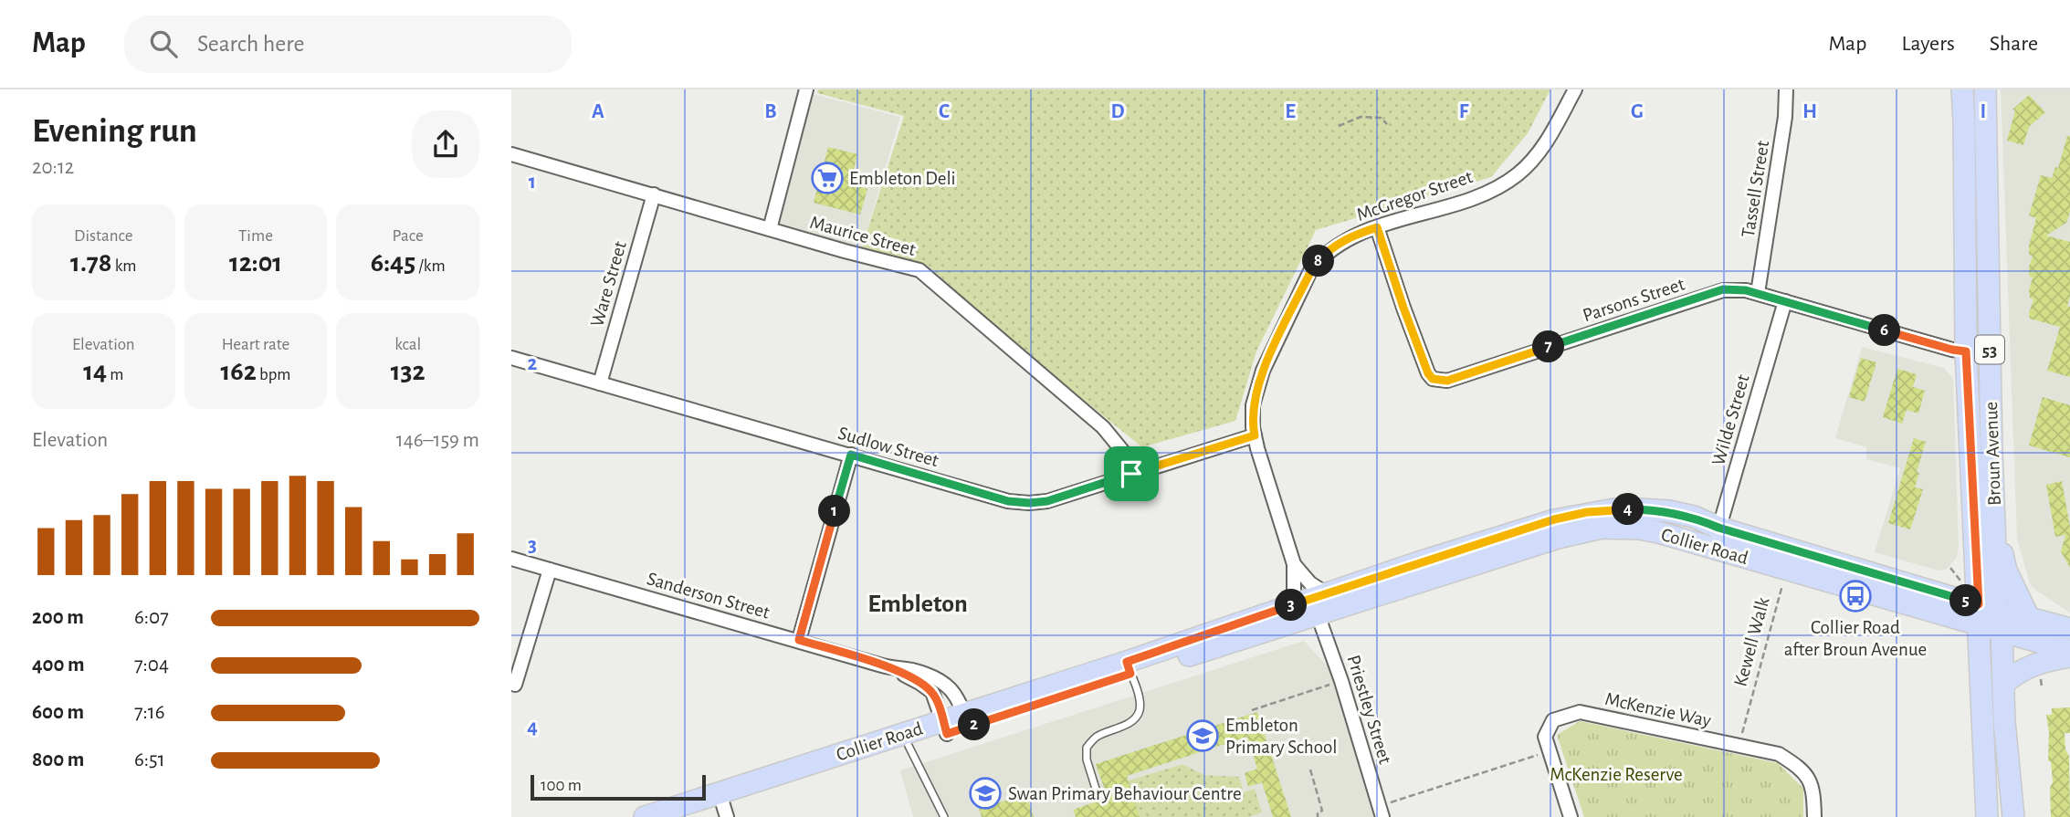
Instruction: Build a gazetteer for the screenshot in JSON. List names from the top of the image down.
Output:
{
  "streets": {
    "main road": ["53", "Broun Avenue", "Collier Road"],
    "street": [
      "Tassell Street",
      "McGregor Street",
      "Maurice Street",
      "Ware Street",
      "Parsons Street",
      "Wilde Street",
      "Sudlow Street",
      "Sanderson Street",
      "Priestley Street",
      "McKenzie Way"
    ],
    "path": ["Kewell Walk"]
  },
  "crossings": [
    ["Tassell Street", "Parsons Street"],
    ["McGregor Street", "Parsons Street"],
    ["McGregor Street", "Sudlow Street"],
    ["McGregor Street", "Collier Road"],
    ["Maurice Street", "Ware Street"],
    ["Maurice Street", "Sudlow Street"],
    ["Ware Street", "Sudlow Street"],
    ["Parsons Street", "Wilde Street"],
    ["Parsons Street", "Broun Avenue"],
    ["Wilde Street", "Collier Road"],
    ["Broun Avenue", "Collier Road"],
    ["Collier Road", "Sanderson Street"],
    ["Collier Road", "Priestley Street"],
    ["Kewell Walk", "McKenzie Way"]
  ],
  "districts": ["Embleton"],
  "parks": ["McKenzie Reserve"],
  "places": {
    "supermarket": ["Embleton Deli"],
    "bus stop": ["Collier Road after Broun Avenue"],
    "school or university": ["Embleton Primary School", "Swan Primary Behaviour Centre"]
  },
  "scale_bar": "100 m",
  "page": {
    "header": "Map",
    "search": "Search here",
    "nav": ["Map", "Layers", "Share"],
    "heading": ["Evening run", "20:12"],
    "stats": [
      ["Distance", "1.78 km"],
      ["Time", "12:01"],
      ["Pace", "6:45 /km"],
      ["Elevation", "14 m"],
      ["Heart rate", "162 bpm"],
      ["kcal", "132"]
    ],
    "pins": [
      "8",
      "6",
      "7",
      "4",
      "1",
      "5",
      "3",
      "2"
    ],
    "chart": ["Elevation", "146–159 m"],
    "list": [
      {
        "name": "200 m",
        "note": "6:07"
      },
      {
        "name": "400 m",
        "note": "7:04"
      },
      {
        "name": "600 m",
        "note": "7:16"
      },
      {
        "name": "800 m",
        "note": "6:51"
      }
    ],
    "scale": "100 m"
  },
  "grid": {
    "columns": [
      "A",
      "B",
      "C",
      "D",
      "E",
      "F",
      "G",
      "H",
      "I"
    ],
    "rows": [
      "1",
      "2",
      "3",
      "4"
    ]
  }
}
